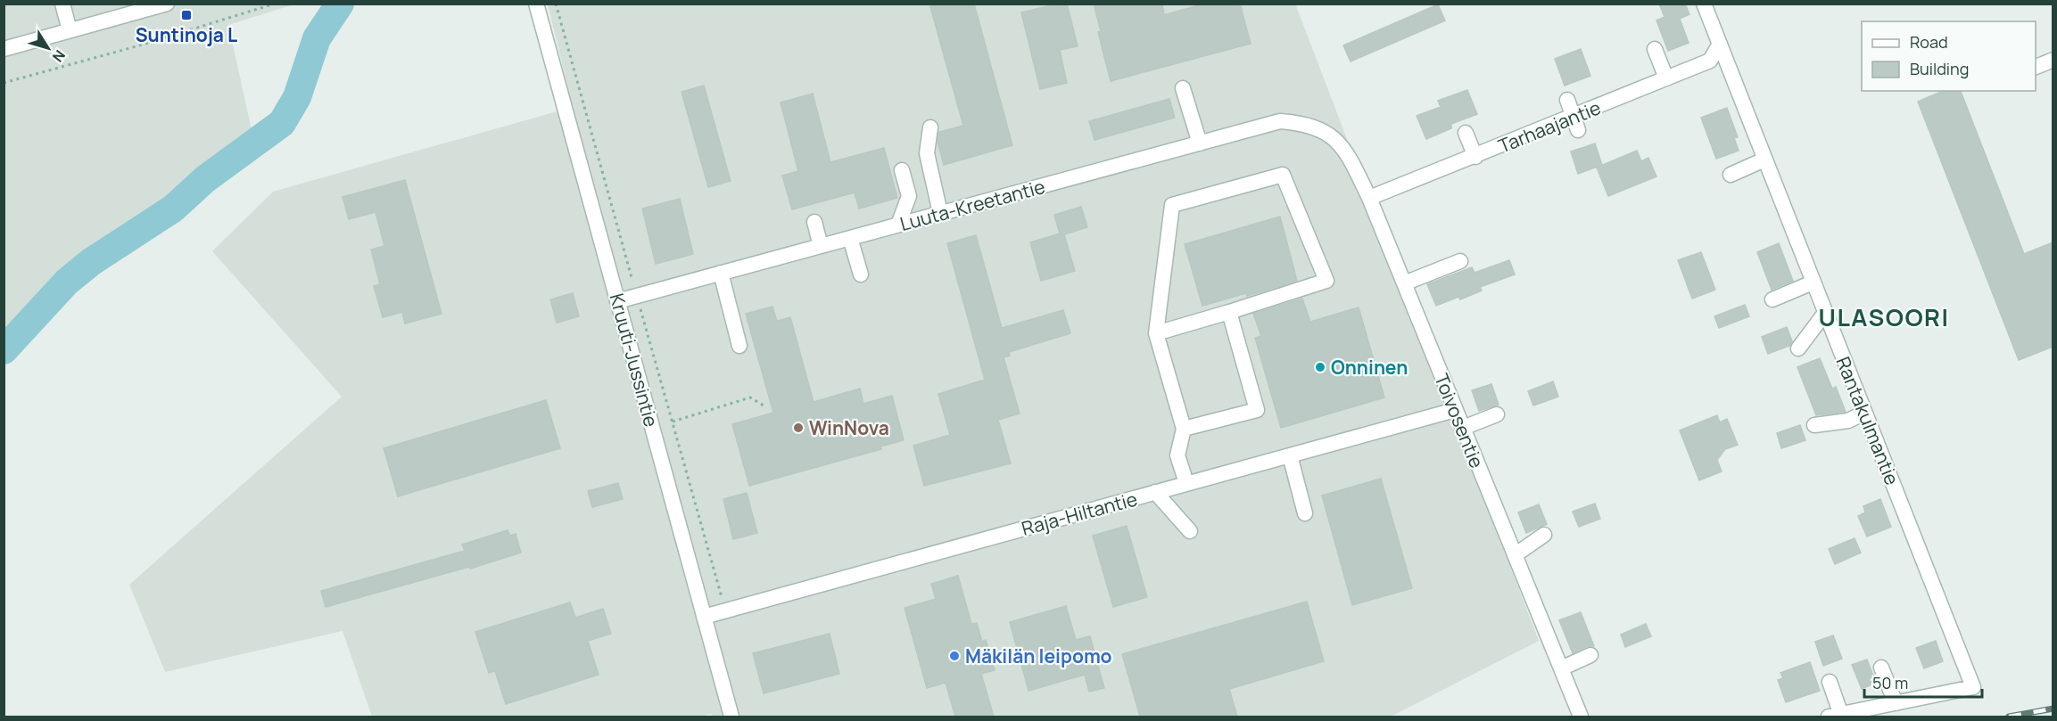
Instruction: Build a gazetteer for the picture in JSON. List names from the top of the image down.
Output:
{
  "streets": {
    "street": [
      "Tarhaajantie",
      "Luuta-Kreetantie",
      "Kruuti-Jussintie",
      "Toivosentie",
      "Rantakulmantie",
      "Raja-Hiltantie"
    ]
  },
  "crossings": [
    ["Tarhaajantie", "Toivosentie"],
    ["Tarhaajantie", "Rantakulmantie"],
    ["Luuta-Kreetantie", "Kruuti-Jussintie"],
    ["Luuta-Kreetantie", "Toivosentie"],
    ["Kruuti-Jussintie", "Raja-Hiltantie"],
    ["Toivosentie", "Raja-Hiltantie"]
  ],
  "districts": ["ULASOORI"],
  "places": {
    "transit": ["Suntinoja L"],
    "other": ["Onninen", "WinNova", "Mäkilän leipomo"]
  },
  "legend": ["Road", "Building"],
  "scale_bar": "50 m",
  "north": "bottom right"
}
